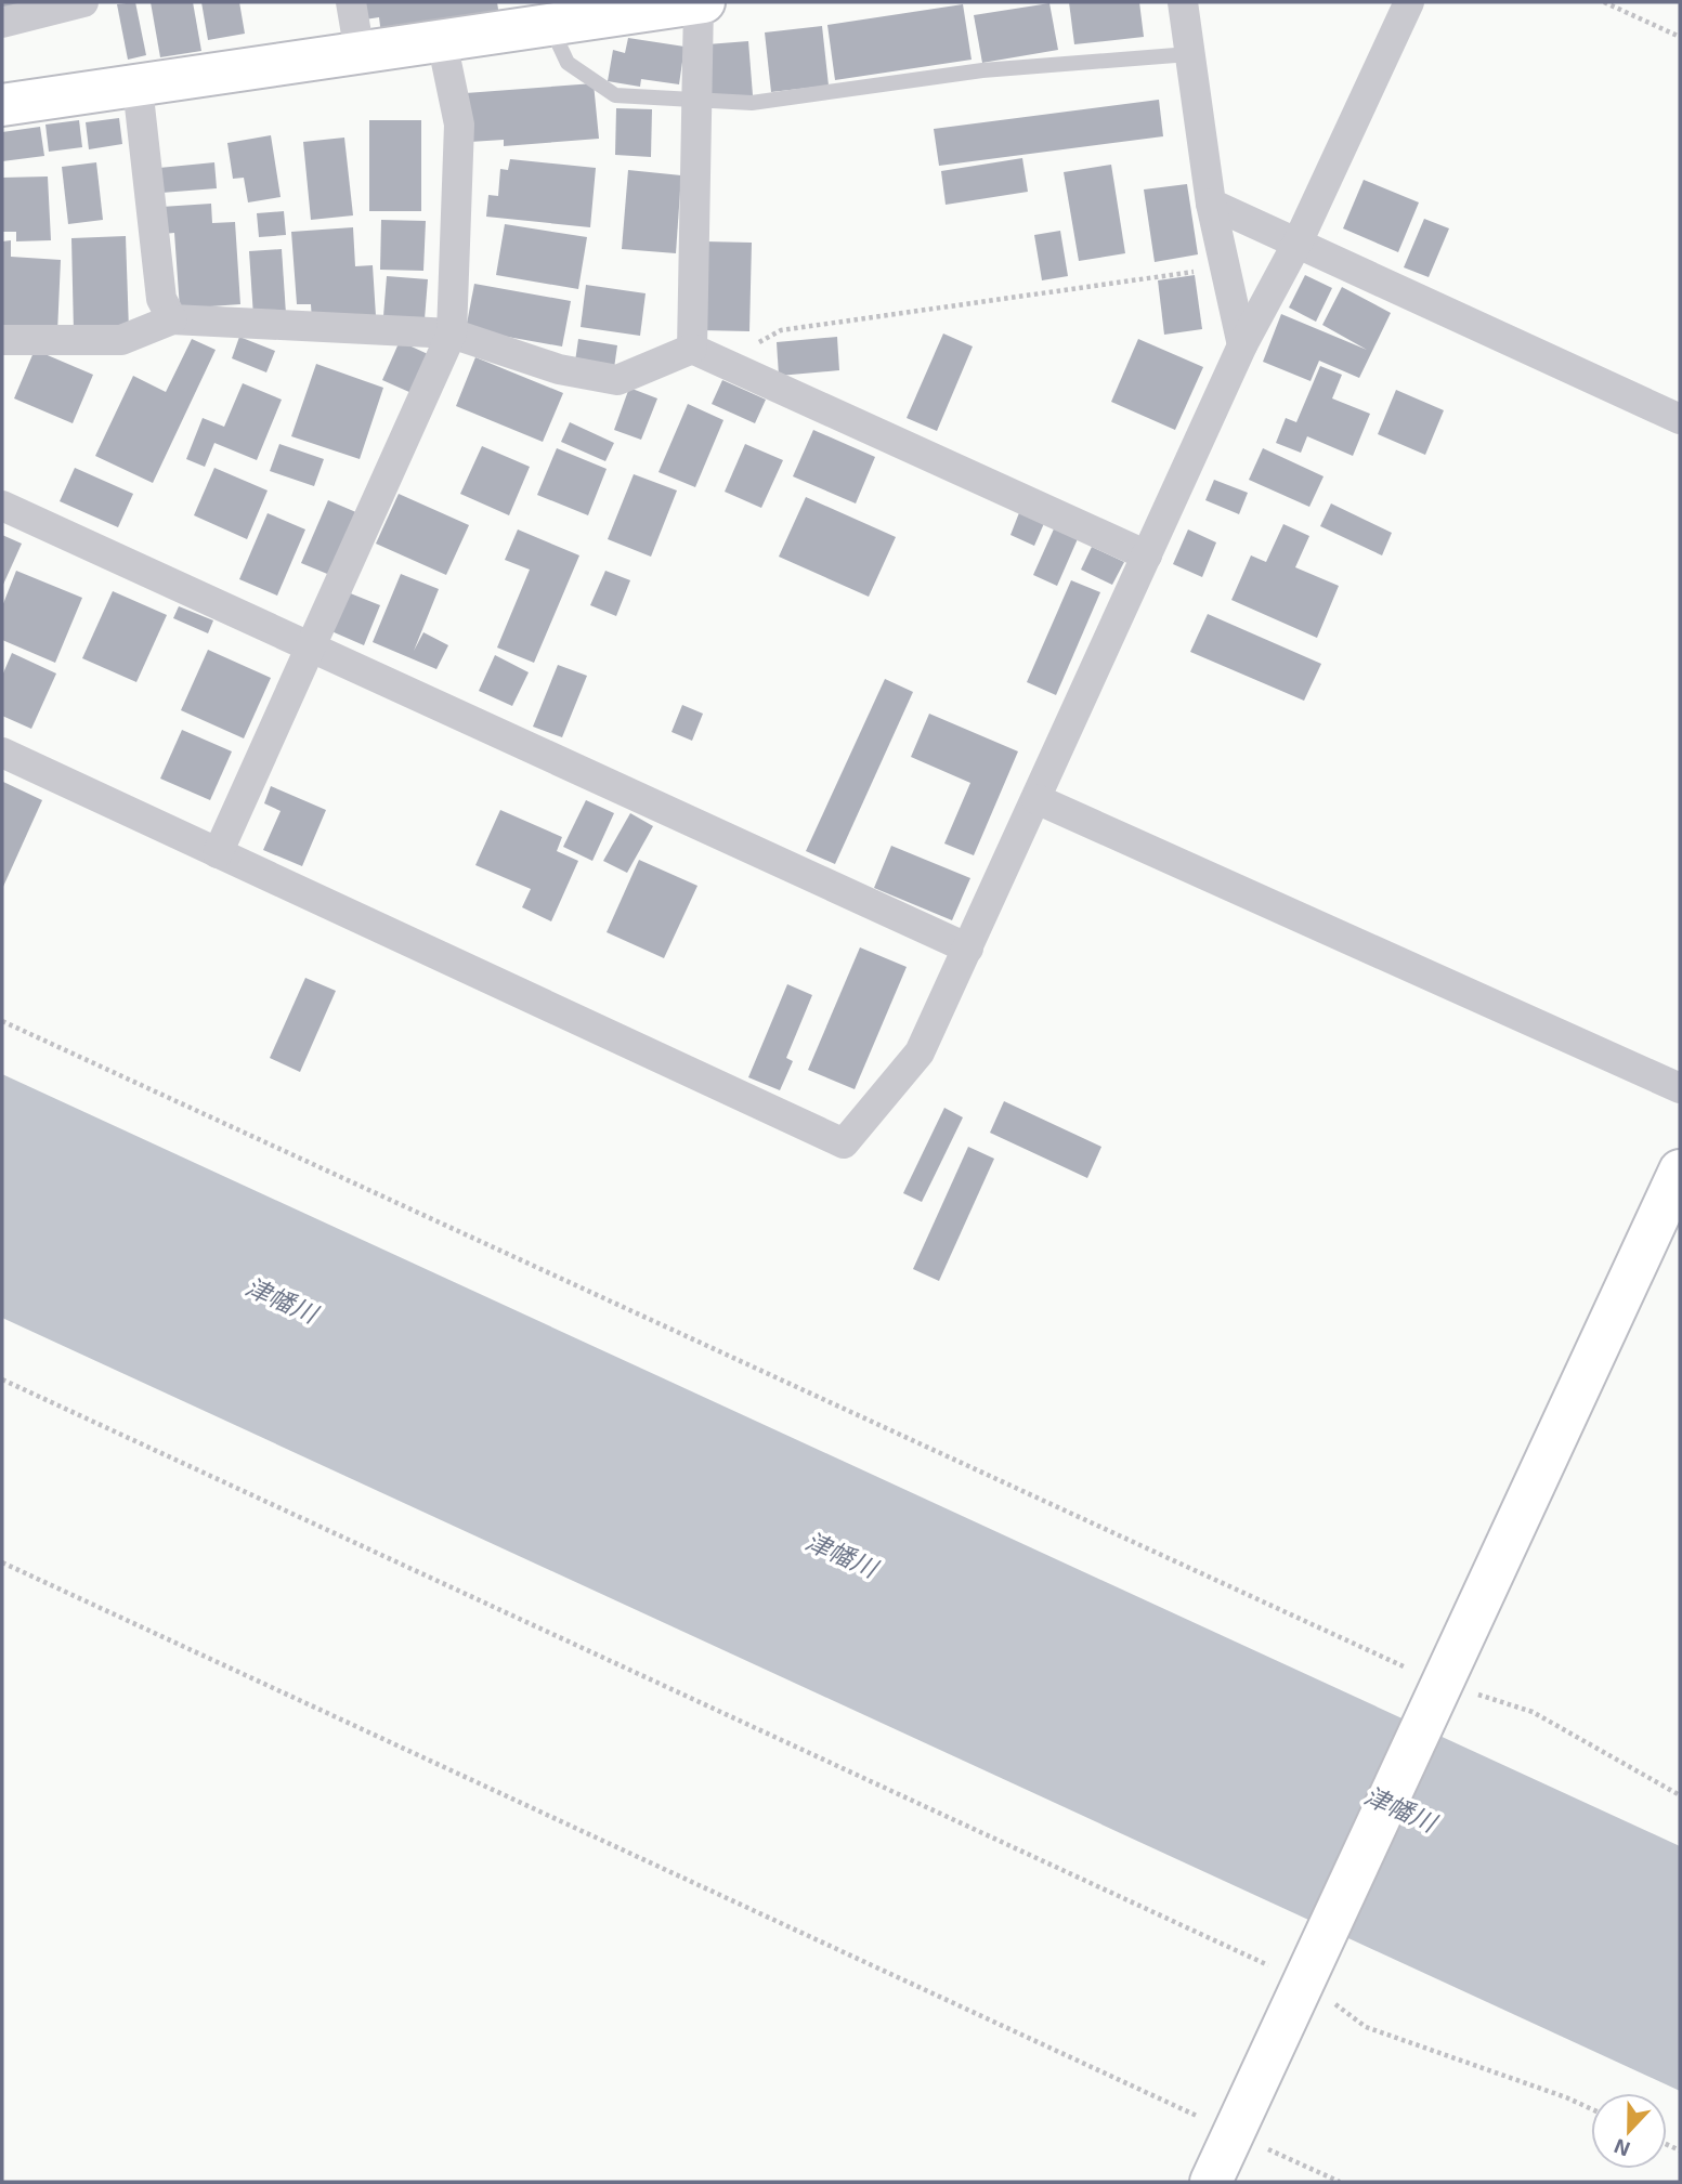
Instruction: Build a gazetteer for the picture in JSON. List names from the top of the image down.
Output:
{
  "water": ["津幡川"],
  "north": "bottom"
}
